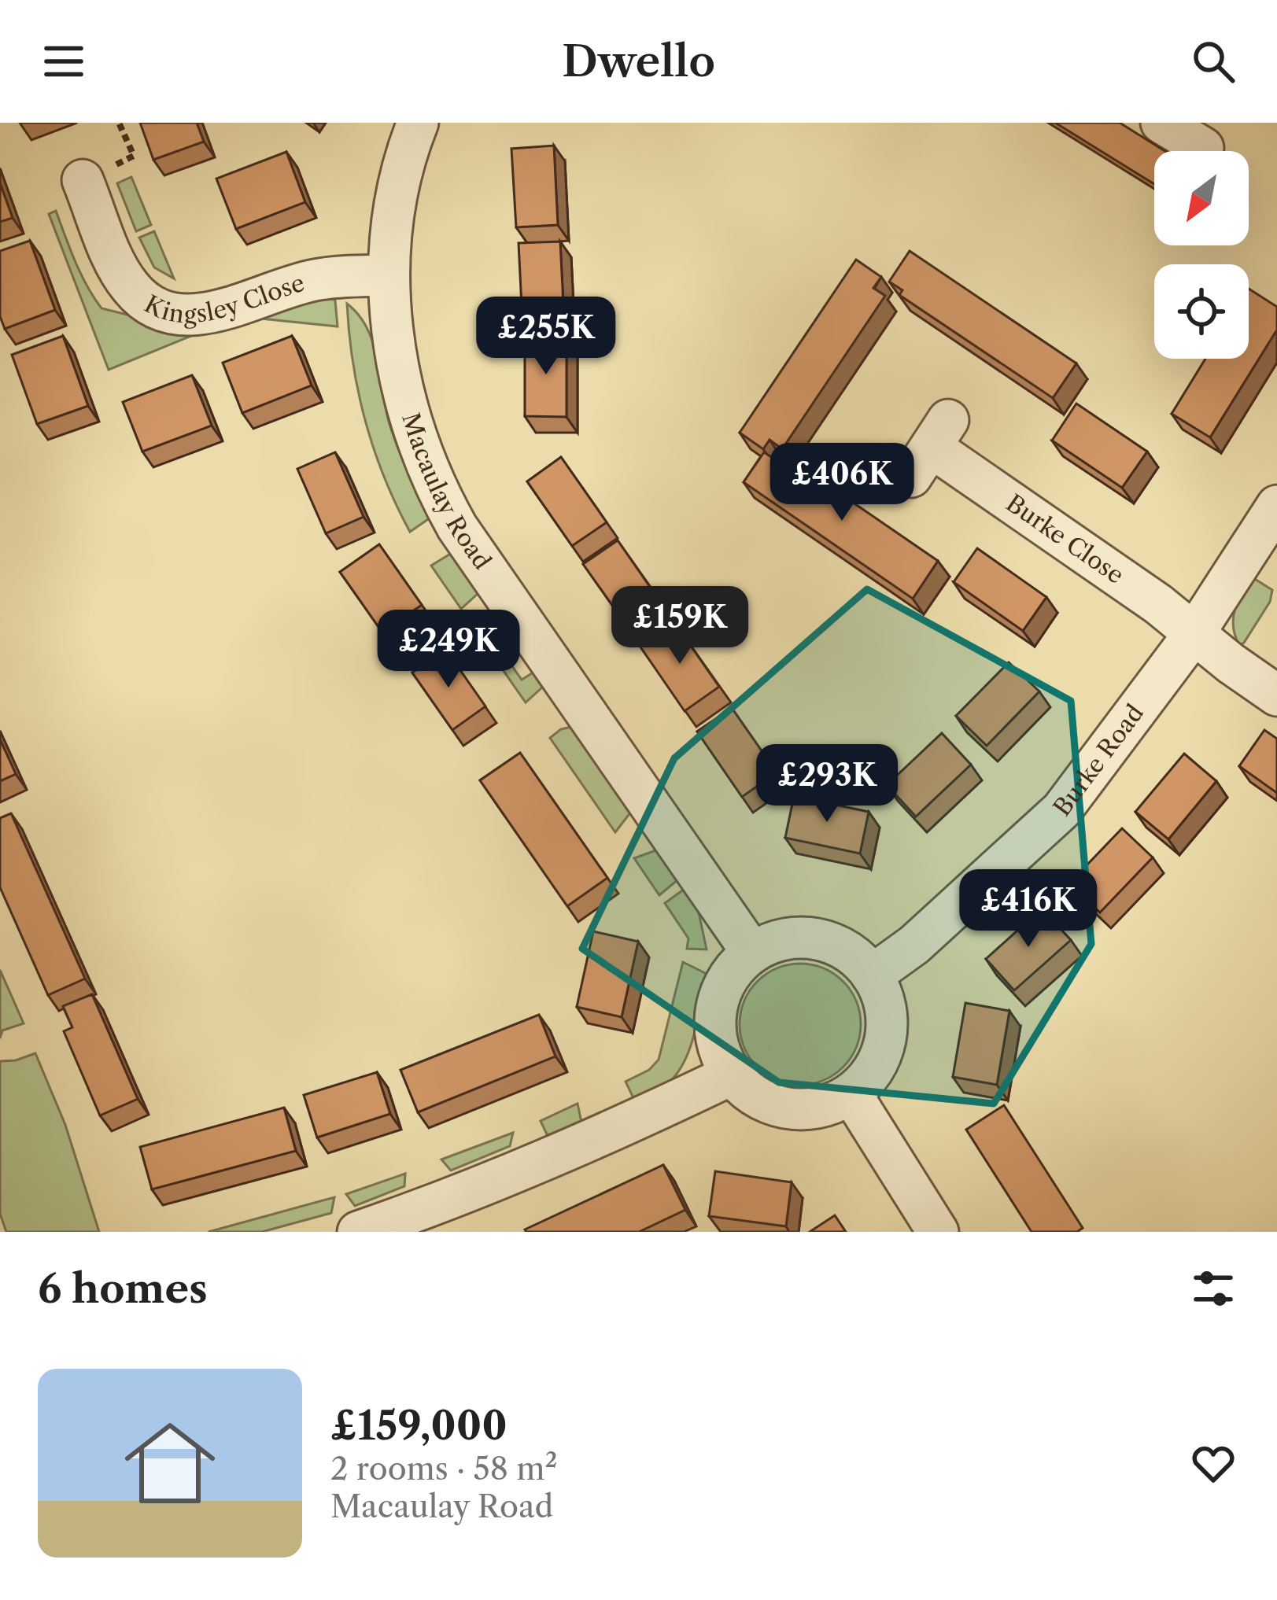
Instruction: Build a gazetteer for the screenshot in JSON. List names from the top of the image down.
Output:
{
  "streets": {
    "street": [
      "Kingsley Close",
      "Macaulay Road",
      "Burke Close",
      "Burke Road"
    ]
  },
  "crossings": [
    ["Kingsley Close", "Macaulay Road"],
    ["Macaulay Road", "Burke Road"],
    ["Burke Close", "Burke Road"]
  ],
  "north": "bottom left",
  "page": {
    "header": "Dwello",
    "price": [
      "£255K",
      "£406K",
      "£159K",
      "£249K",
      "£293K",
      "£416K"
    ],
    "heading": "6 homes",
    "list": [
      {
        "name": "£159,000",
        "note": "2 rooms · 58 m² · Macaulay Road"
      }
    ]
  }
}
